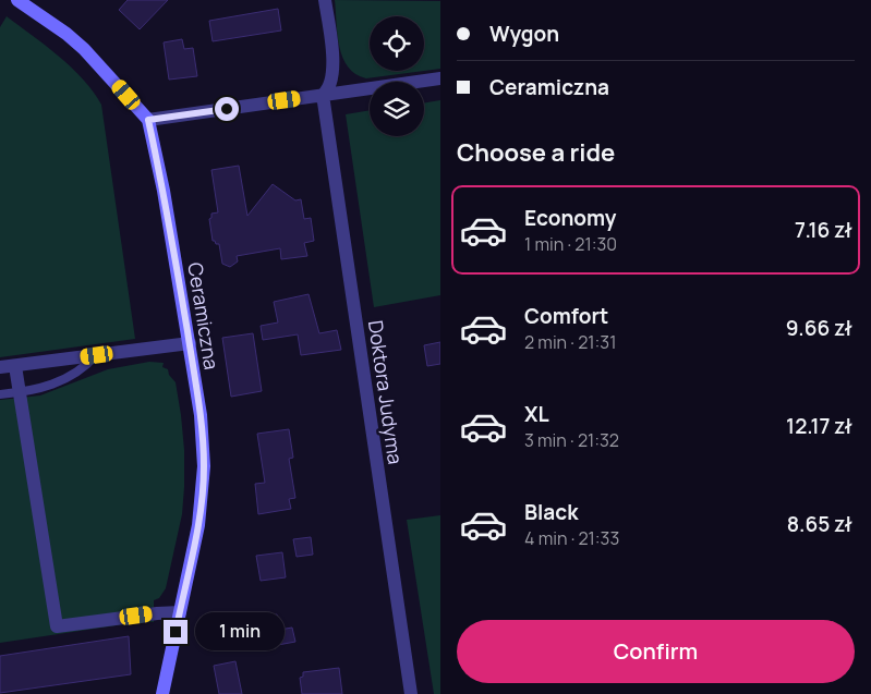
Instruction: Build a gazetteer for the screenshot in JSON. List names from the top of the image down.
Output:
{
  "streets": {
    "street": ["Ceramiczna", "Doktora Judyma"]
  },
  "page": {
    "banner": ["Wygon", "Ceramiczna"],
    "heading": "Choose a ride",
    "list": [
      {
        "name": "Economy",
        "note": "1 min · 21:30",
        "value": "7.16 zł"
      },
      {
        "name": "Comfort",
        "note": "2 min · 21:31",
        "value": "9.66 zł"
      },
      {
        "name": "XL",
        "note": "3 min · 21:32",
        "value": "12.17 zł"
      },
      {
        "name": "Black",
        "note": "4 min · 21:33",
        "value": "8.65 zł"
      }
    ],
    "buttons": "Confirm",
    "bubble": "1 min"
  }
}
